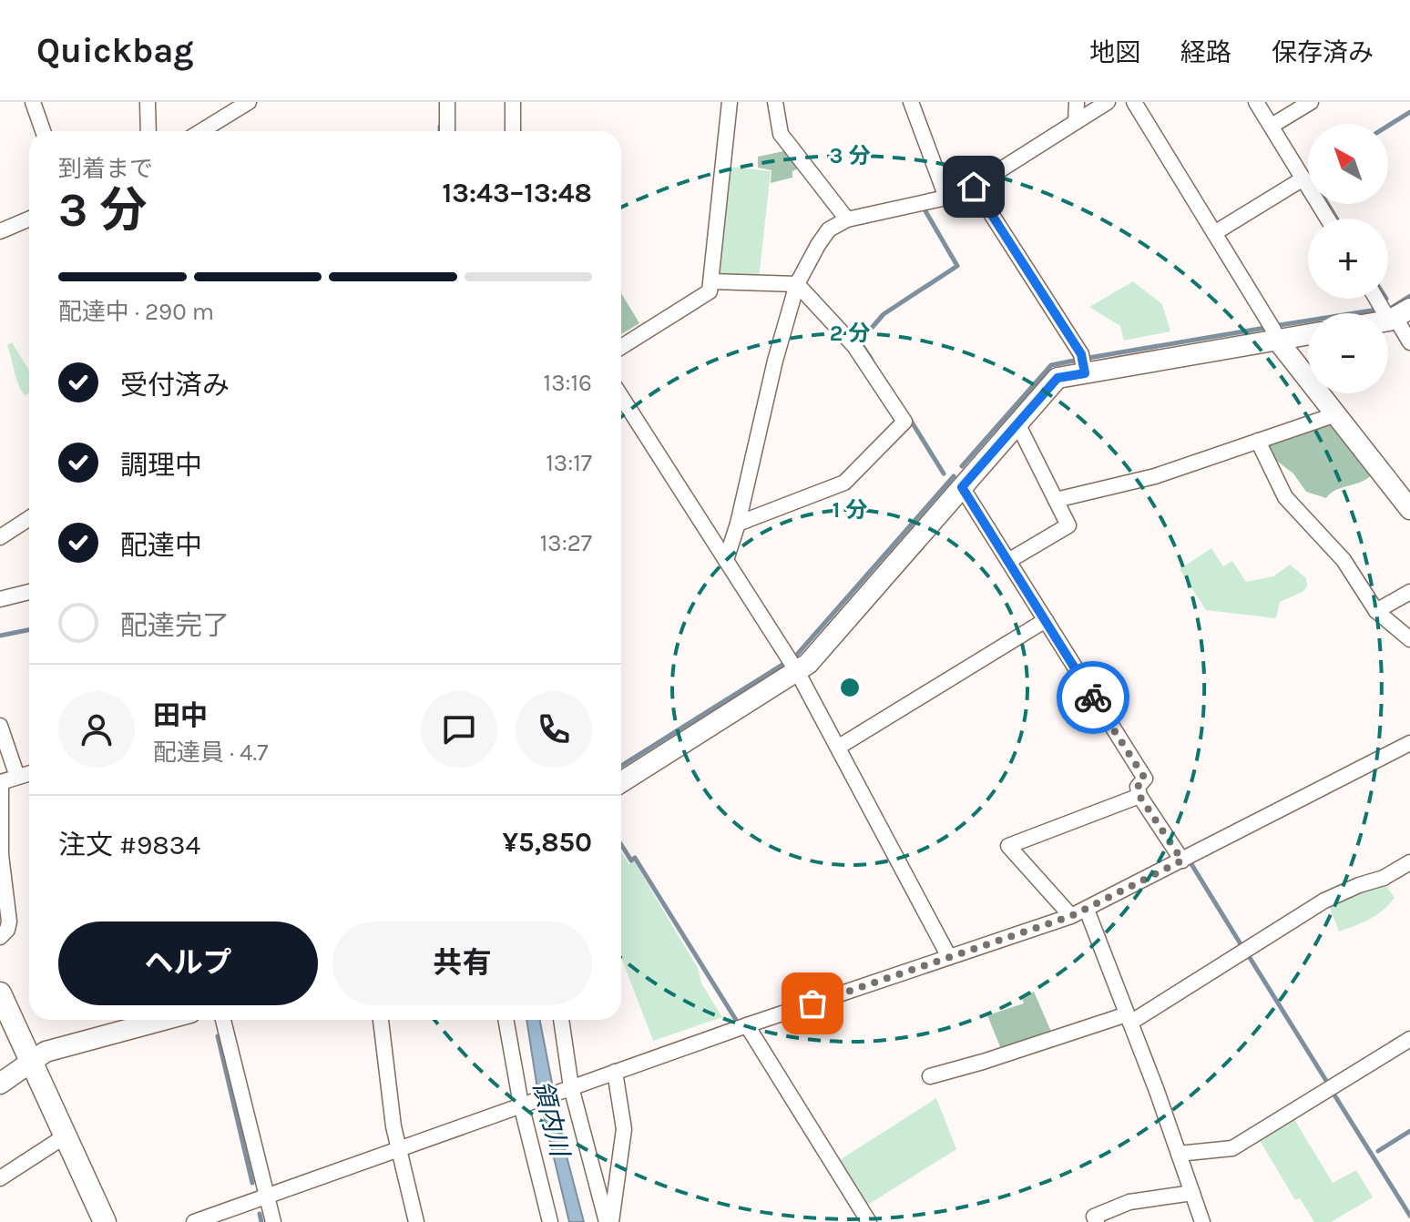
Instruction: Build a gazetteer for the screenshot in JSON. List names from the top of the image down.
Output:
{
  "water": ["領内川"],
  "north": "top left",
  "page": {
    "header": "Quickbag",
    "nav": ["地図", "経路", "保存済み"],
    "map_buttons": ["+", "−"],
    "heading": ["3 分", "到着まで", "13:43–13:48"],
    "panel": [
      "田中",
      "配達員 · 4.7",
      "注文 #9834",
      "¥5,850"
    ],
    "bar": "配達中 · 290 m",
    "list": [
      ["受付済み", "13:16"],
      ["調理中", "13:17"],
      ["配達中", "13:27"],
      "配達完了"
    ],
    "buttons": ["ヘルプ", "共有"]
  },
  "rings": ["3 分", "2 分", "1 分"]
}
